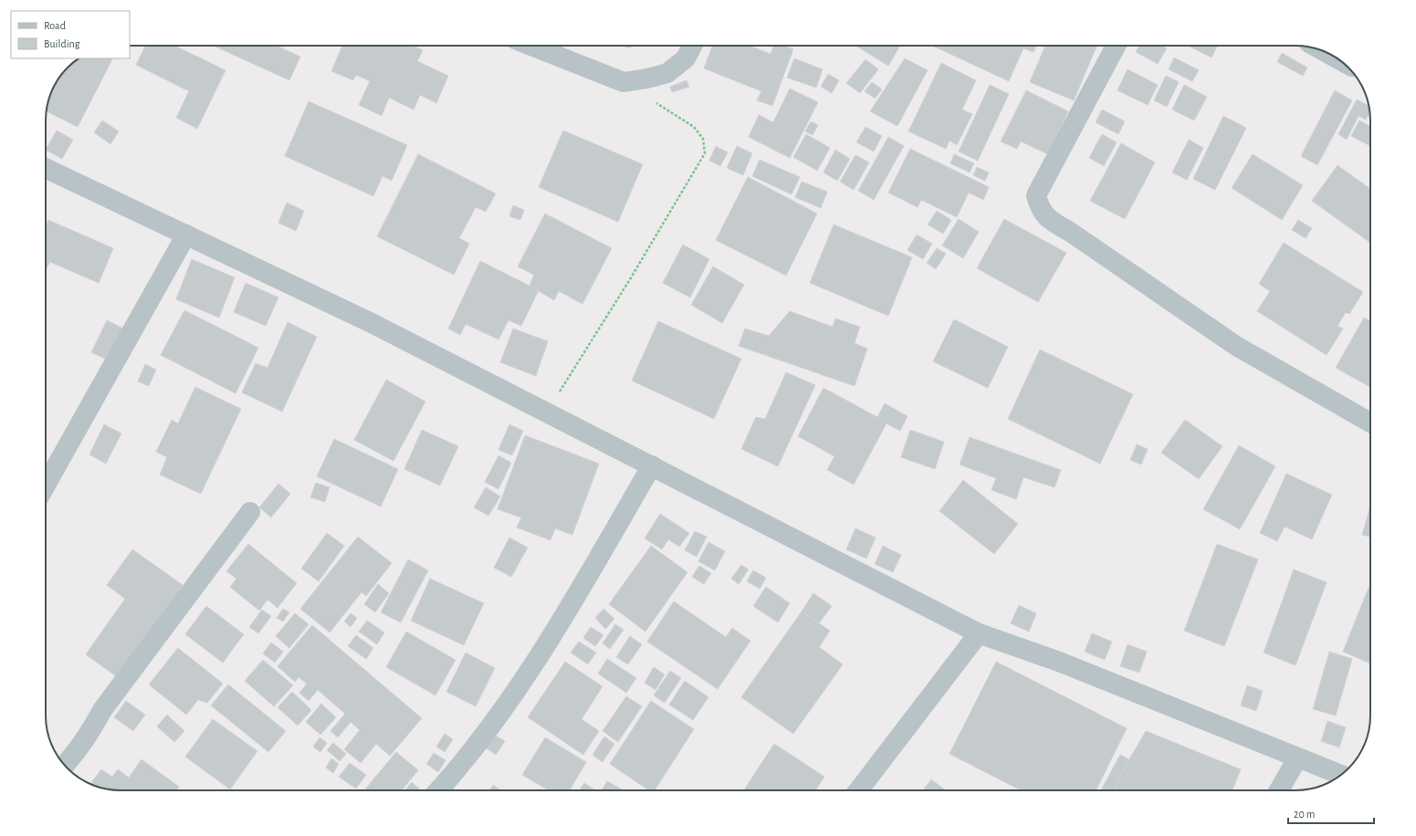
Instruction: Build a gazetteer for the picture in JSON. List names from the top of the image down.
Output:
{
  "legend": ["Road", "Building"],
  "scale_bar": "20 m"
}
